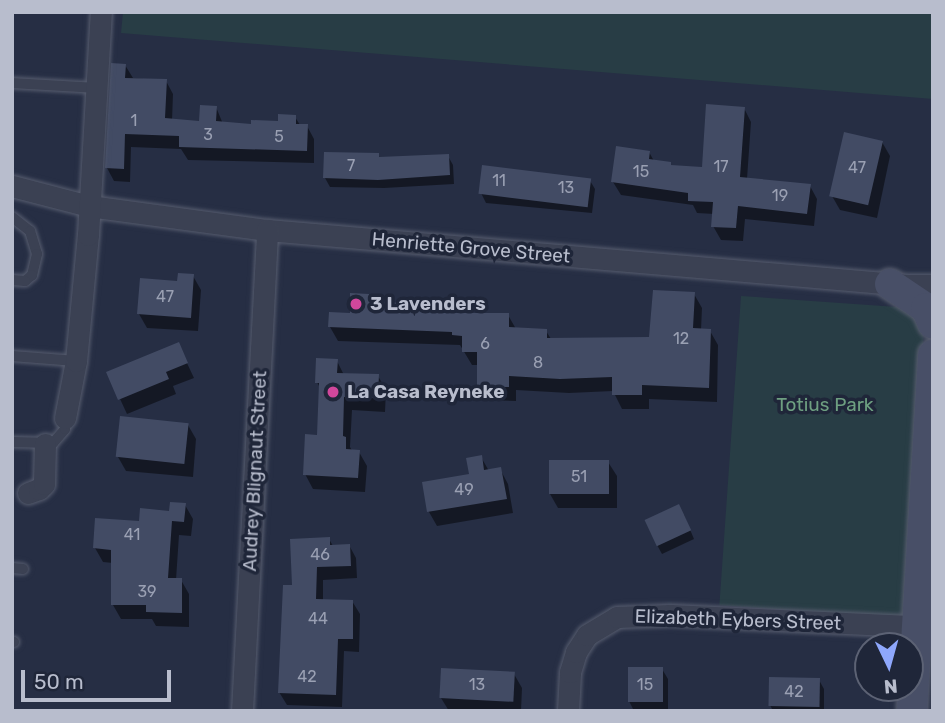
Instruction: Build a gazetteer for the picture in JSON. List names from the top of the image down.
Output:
{
  "streets": {
    "street": ["Henriette Grove Street", "Audrey Blignaut Street", "Elizabeth Eybers Street"]
  },
  "crossings": [
    ["Henriette Grove Street", "Audrey Blignaut Street"]
  ],
  "parks": ["Totius Park"],
  "places": ["3 Lavenders", "La Casa Reyneke"],
  "house_numbers": [
    "1",
    "3",
    "5",
    "7",
    "17",
    "47",
    "15",
    "11",
    "13",
    "19",
    "47",
    "12",
    "6",
    "8",
    "51",
    "49",
    "41",
    "46",
    "39",
    "44",
    "42",
    "13",
    "15",
    "42"
  ],
  "scale_bar": "50 m",
  "north": "bottom"
}
